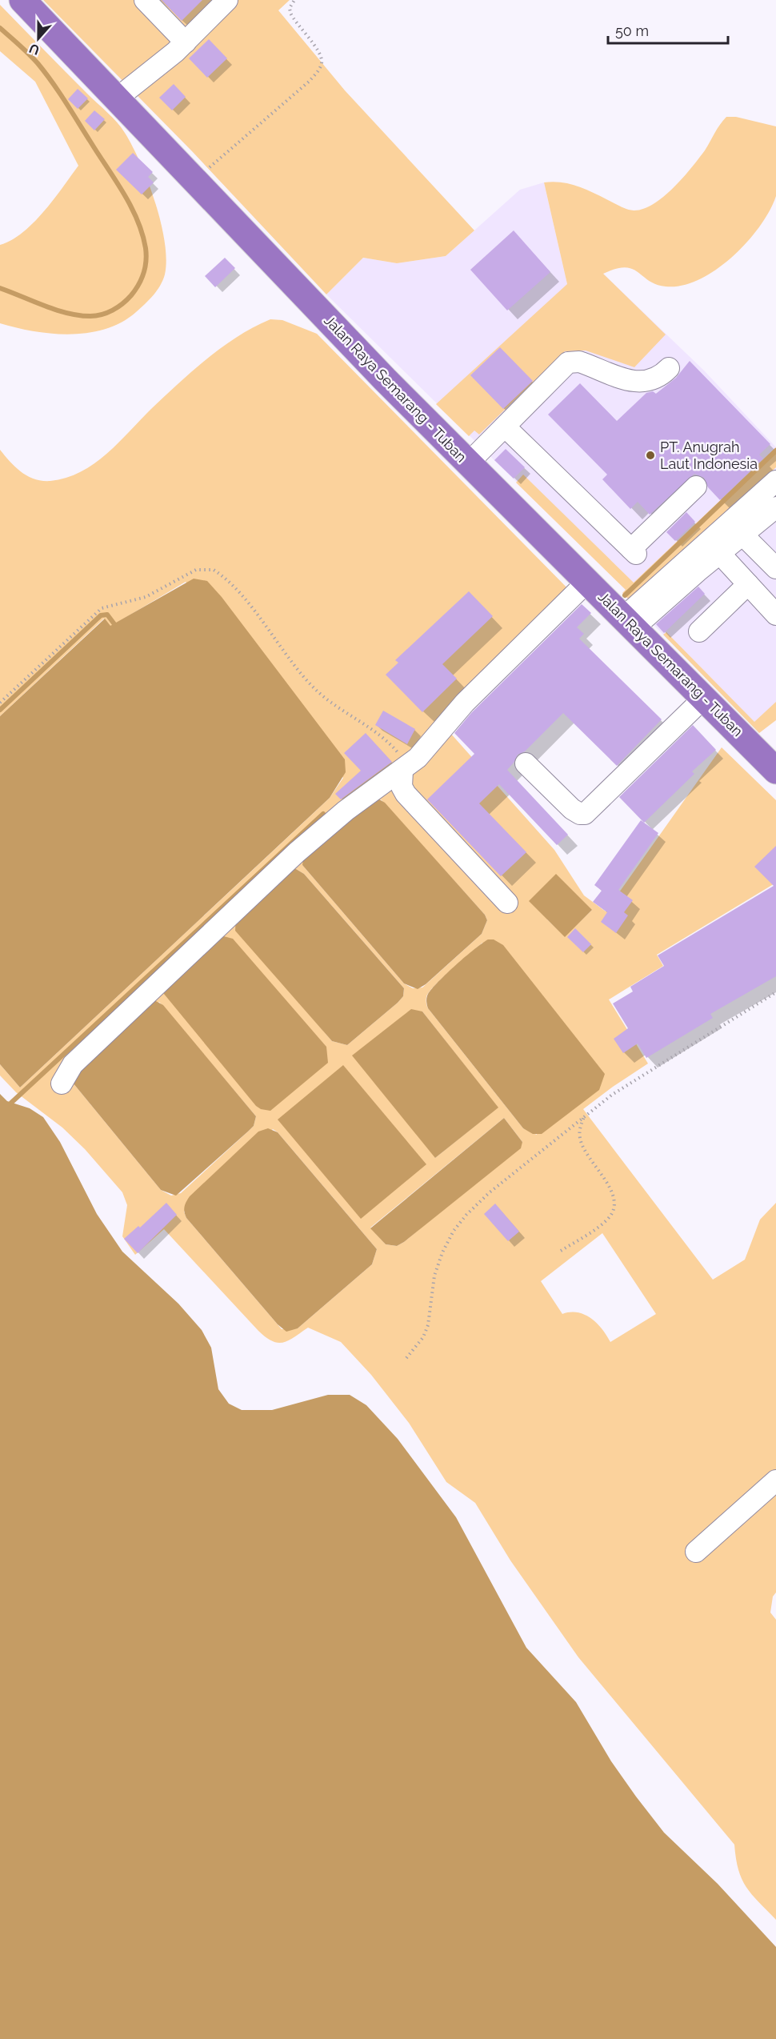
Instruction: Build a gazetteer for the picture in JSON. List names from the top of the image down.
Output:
{
  "streets": {
    "highway": ["Jalan Raya Semarang - Tuban"]
  },
  "places": ["PT. Anugrah Laut Indonesia"],
  "scale_bar": "50 m",
  "north": "bottom"
}
